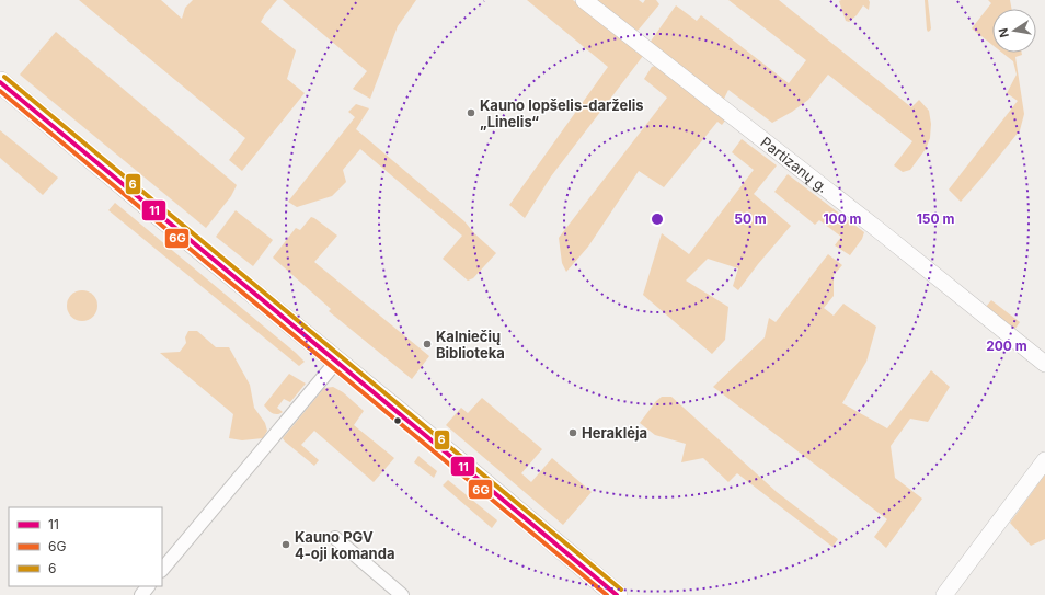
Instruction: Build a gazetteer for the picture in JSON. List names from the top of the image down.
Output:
{
  "streets": {
    "street": ["Partizanų g."]
  },
  "places": [
    "Kauno lopšelis-darželis „Linelis“",
    "Kalniečių Biblioteka",
    "Heraklėja",
    "Kauno PGV 4-oji komanda"
  ],
  "lines": ["transit line 6", "transit line 11", "transit line 6G"],
  "legend": ["11", "6G", "6"],
  "north": "left",
  "rings": [
    "50 m",
    "100 m",
    "150 m",
    "200 m"
  ]
}
